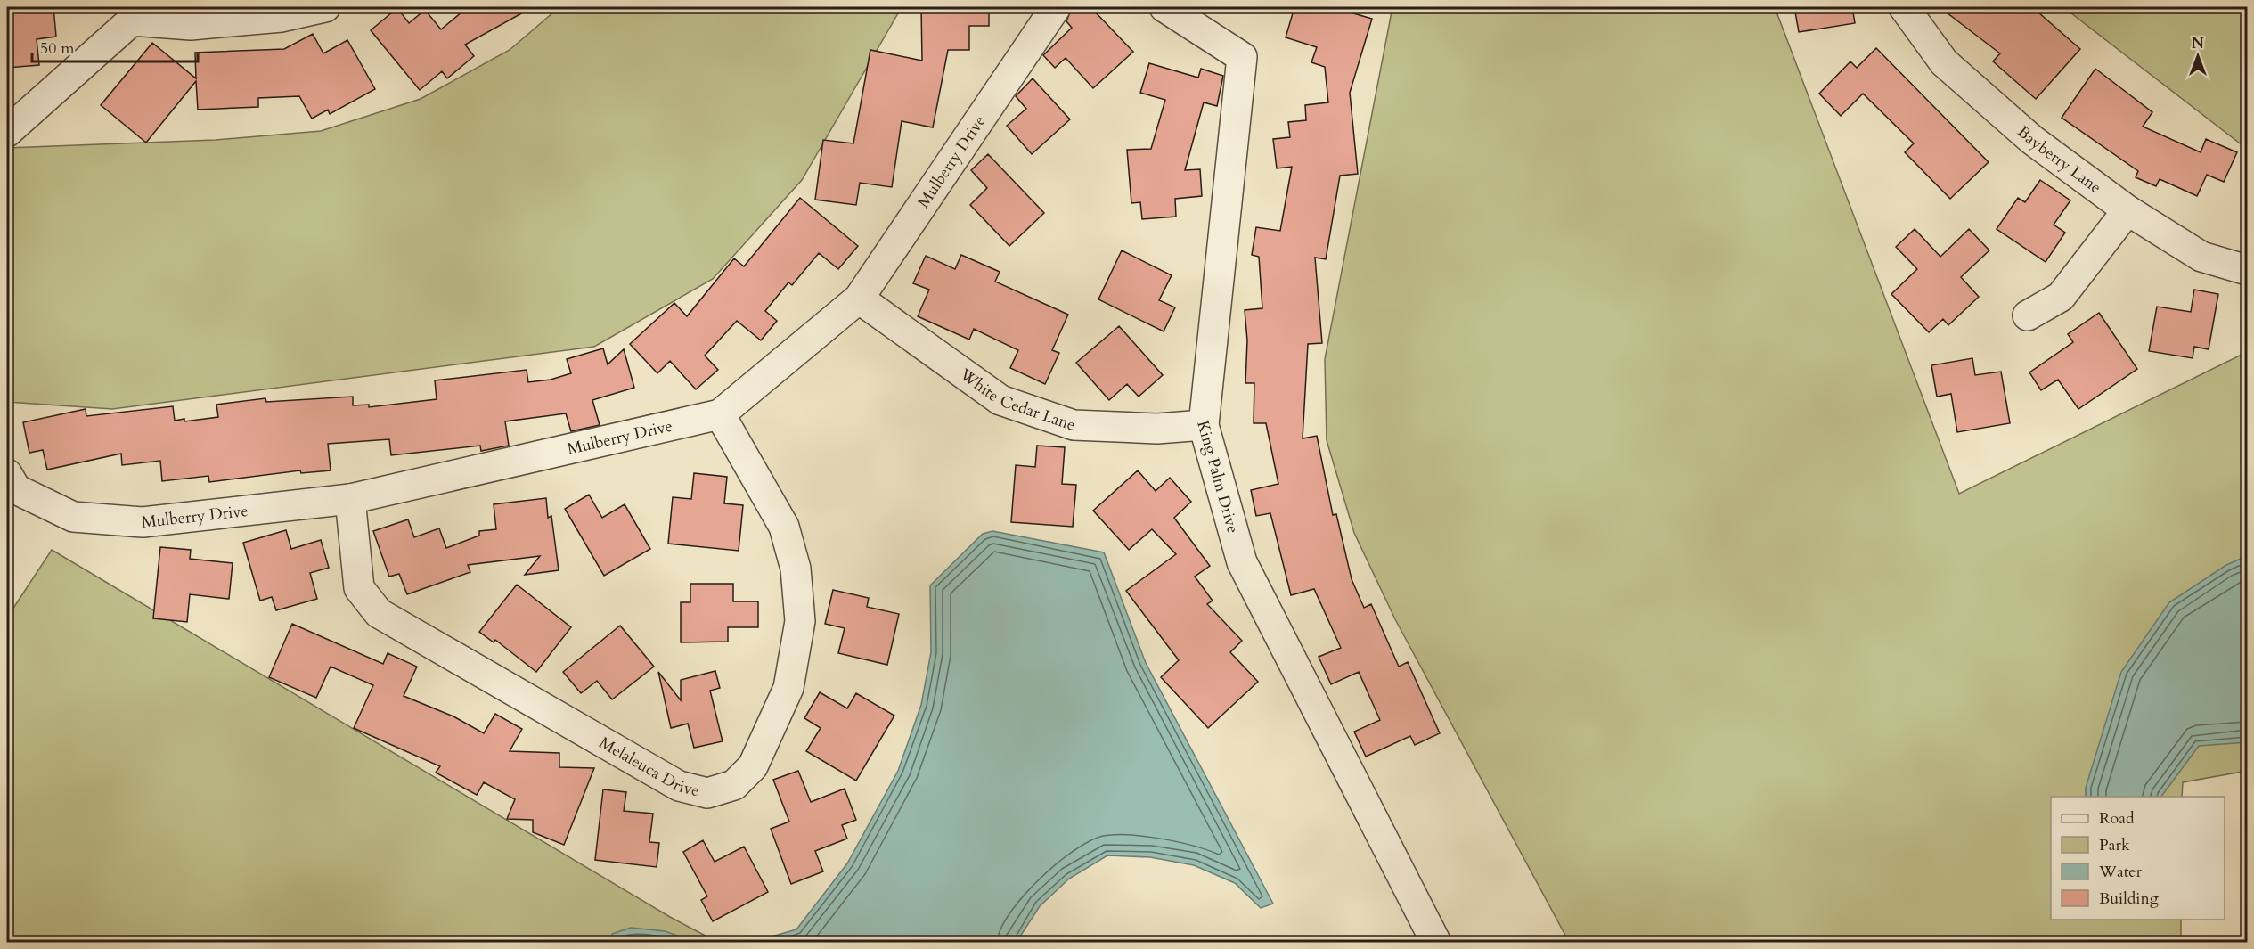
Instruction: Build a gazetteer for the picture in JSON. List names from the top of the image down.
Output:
{
  "streets": {
    "street": [
      "Bayberry Lane",
      "Mulberry Drive",
      "White Cedar Lane",
      "King Palm Drive",
      "Melaleuca Drive"
    ]
  },
  "crossings": [
    ["Mulberry Drive", "White Cedar Lane"],
    ["Mulberry Drive", "Melaleuca Drive"],
    ["White Cedar Lane", "King Palm Drive"]
  ],
  "legend": [
    "Road",
    "Park",
    "Water",
    "Building"
  ],
  "scale_bar": "50 m",
  "north": "top"
}
